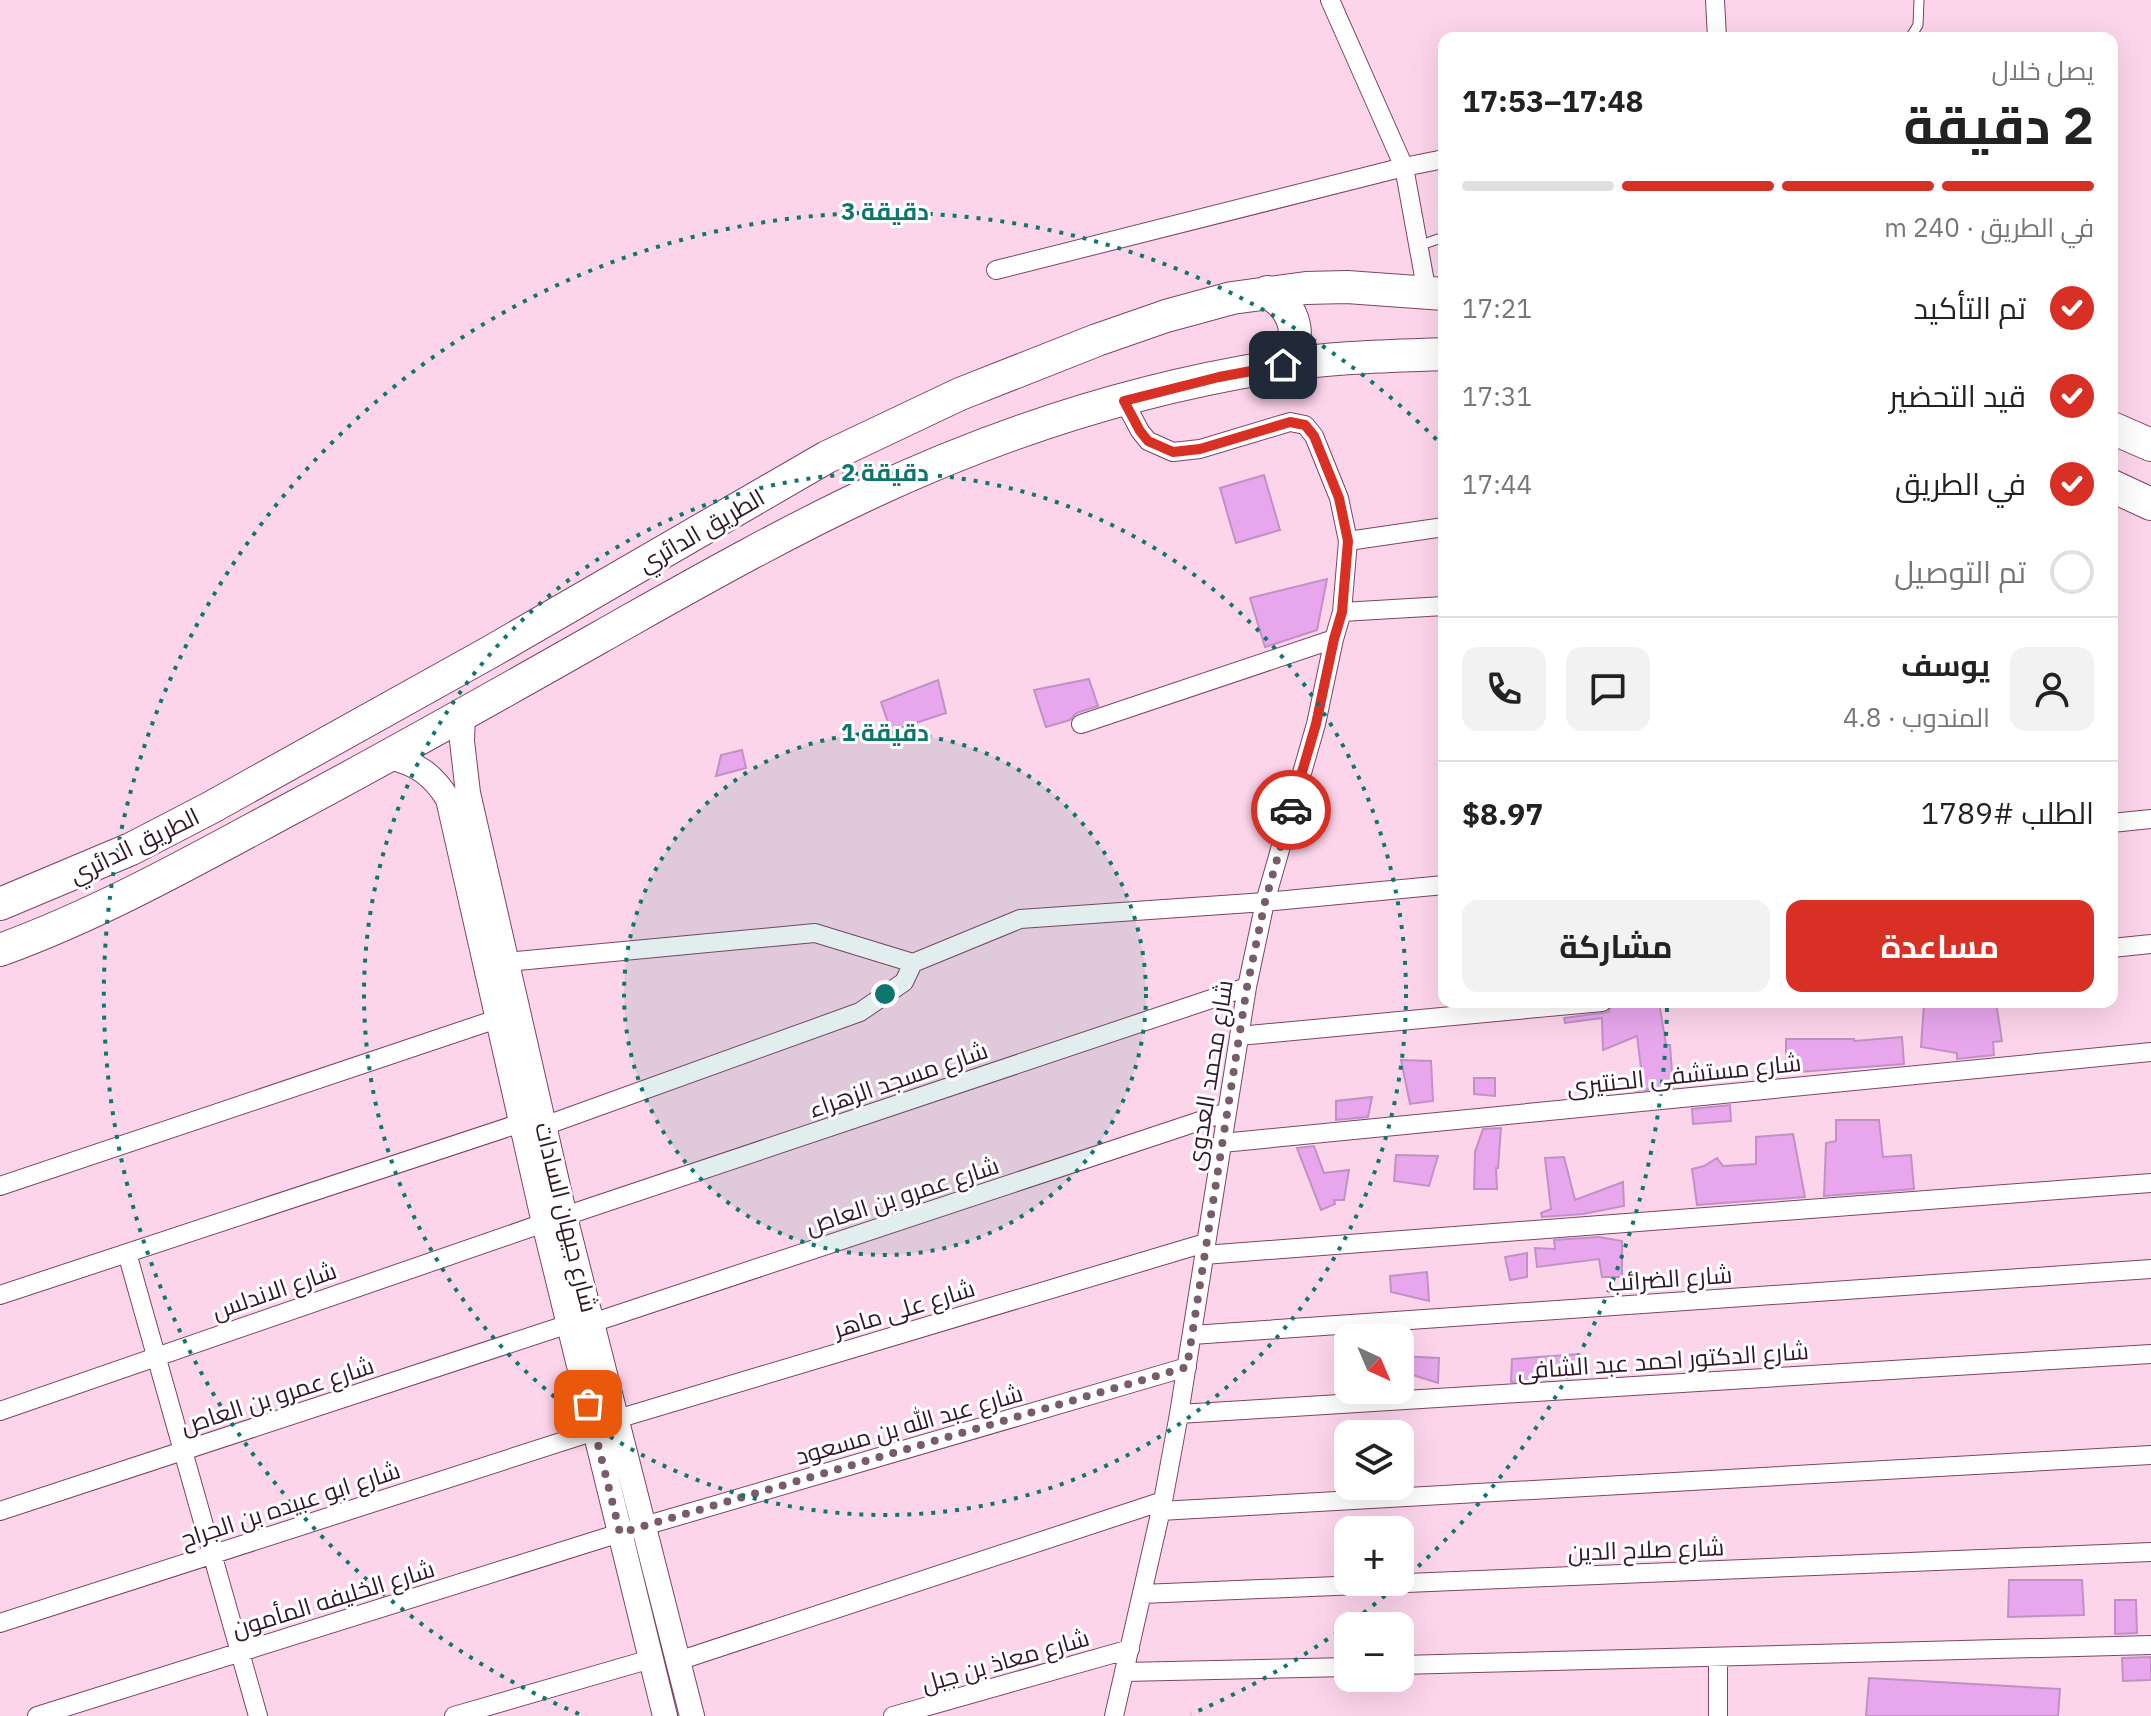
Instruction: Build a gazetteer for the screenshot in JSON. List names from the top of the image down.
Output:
{
  "streets": {
    "highway": ["الطريق الدائري"],
    "main road": ["شارع جيهان السادات"],
    "street": [
      "شارع مستشفى الحنتيرى",
      "شارع محمد العدوى",
      "شارع مسجد الزهراء",
      "شارع عمرو بن العاص",
      "شارع الضرائب",
      "شارع الاندلس",
      "شارع على ماهر",
      "شارع الدكتور احمد عبد الشافى",
      "شارع عبد الله بن مسعود",
      "شارع ابو عبيده بن الجراح",
      "شارع صلاح الدين",
      "شارع الخليفه المأمون",
      "شارع معاذ بن جبل"
    ]
  },
  "crossings": [
    ["الطريق الدائري", "شارع محمد العدوى"],
    ["الطريق الدائري", "شارع جيهان السادات"],
    ["شارع مستشفى الحنتيرى", "شارع محمد العدوى"],
    ["شارع محمد العدوى", "شارع مسجد الزهراء"],
    ["شارع محمد العدوى", "شارع عمرو بن العاص"],
    ["شارع محمد العدوى", "شارع الضرائب"],
    ["شارع محمد العدوى", "شارع على ماهر"],
    ["شارع محمد العدوى", "شارع الدكتور احمد عبد الشافى"],
    ["شارع محمد العدوى", "شارع عبد الله بن مسعود"],
    ["شارع محمد العدوى", "شارع صلاح الدين"],
    ["شارع محمد العدوى", "شارع معاذ بن جبل"],
    ["شارع مسجد الزهراء", "شارع جيهان السادات"],
    ["شارع مسجد الزهراء", "شارع الاندلس"],
    ["شارع عمرو بن العاص", "شارع جيهان السادات"],
    ["شارع جيهان السادات", "شارع الاندلس"],
    ["شارع جيهان السادات", "شارع على ماهر"],
    ["شارع جيهان السادات", "شارع عبد الله بن مسعود"],
    ["شارع جيهان السادات", "شارع ابو عبيده بن الجراح"],
    ["شارع جيهان السادات", "شارع الخليفه المأمون"],
    ["شارع عبد الله بن مسعود", "شارع الخليفه المأمون"]
  ],
  "north": "bottom right",
  "page": {
    "heading": ["2 دقيقة", "يصل خلال", "17:48–17:53"],
    "panel": [
      "يوسف",
      "المندوب · 4.8",
      "الطلب #1789",
      "$8.97"
    ],
    "bar": "في الطريق · 240 m",
    "list": [
      ["تم التأكيد", "17:21"],
      ["قيد التحضير", "17:31"],
      ["في الطريق", "17:44"],
      "تم التوصيل"
    ],
    "buttons": ["مساعدة", "مشاركة"],
    "map_buttons": ["+", "−"]
  },
  "rings": ["3 دقيقة", "2 دقيقة", "1 دقيقة"]
}
